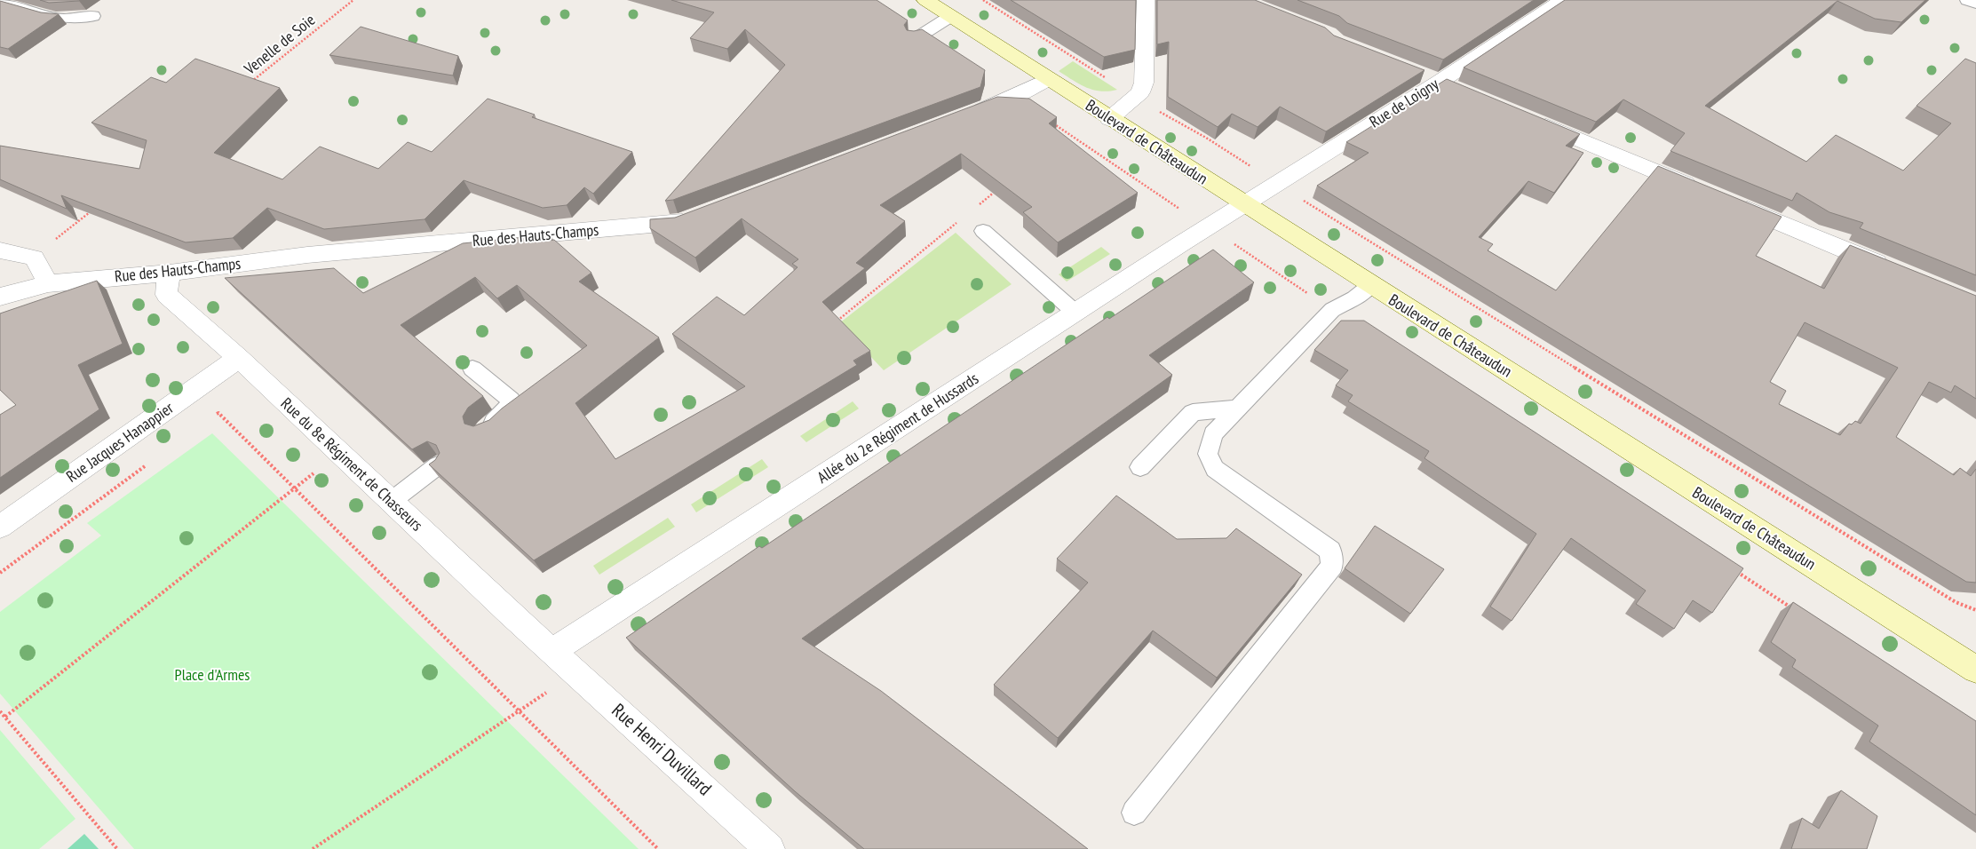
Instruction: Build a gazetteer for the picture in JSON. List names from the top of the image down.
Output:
{
  "streets": {
    "main road": ["Boulevard de Châteaudun"],
    "street": [
      "Rue de Loigny",
      "Rue des Hauts-Champs",
      "Allée du 2e Régiment de Hussards",
      "Rue Jacques Hanappier",
      "Rue du 8e Régiment de Chasseurs",
      "Rue Henri Duvillard"
    ],
    "path": ["Venelle de Soie"]
  },
  "crossings": [
    ["Rue de Loigny", "Boulevard de Châteaudun"],
    ["Rue de Loigny", "Allée du 2e Régiment de Hussards"],
    ["Boulevard de Châteaudun", "Allée du 2e Régiment de Hussards"],
    ["Rue des Hauts-Champs", "Rue du 8e Régiment de Chasseurs"],
    ["Allée du 2e Régiment de Hussards", "Rue du 8e Régiment de Chasseurs"],
    ["Allée du 2e Régiment de Hussards", "Rue Henri Duvillard"],
    ["Rue Jacques Hanappier", "Rue du 8e Régiment de Chasseurs"],
    ["Rue du 8e Régiment de Chasseurs", "Rue Henri Duvillard"]
  ],
  "parks": ["Place d'Armes"]
}
